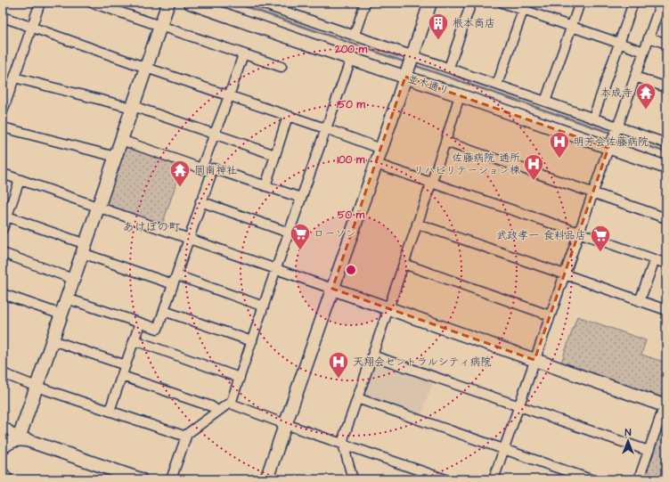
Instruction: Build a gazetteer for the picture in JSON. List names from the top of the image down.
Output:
{
  "streets": {
    "street": ["並木通り"]
  },
  "districts": ["あけぼの町"],
  "places": {
    "building": ["根本商店"],
    "temple": ["本成寺", "岡南神社"],
    "hospital": ["明芳会佐藤病院", "佐藤病院 通所 リハビリテーション棟", "天翔会セントラルシティ病院"],
    "supermarket": ["ローソン", "武政孝一 食料品店"]
  },
  "north": "top",
  "rings": [
    "200 m",
    "150 m",
    "100 m",
    "50 m"
  ]
}
